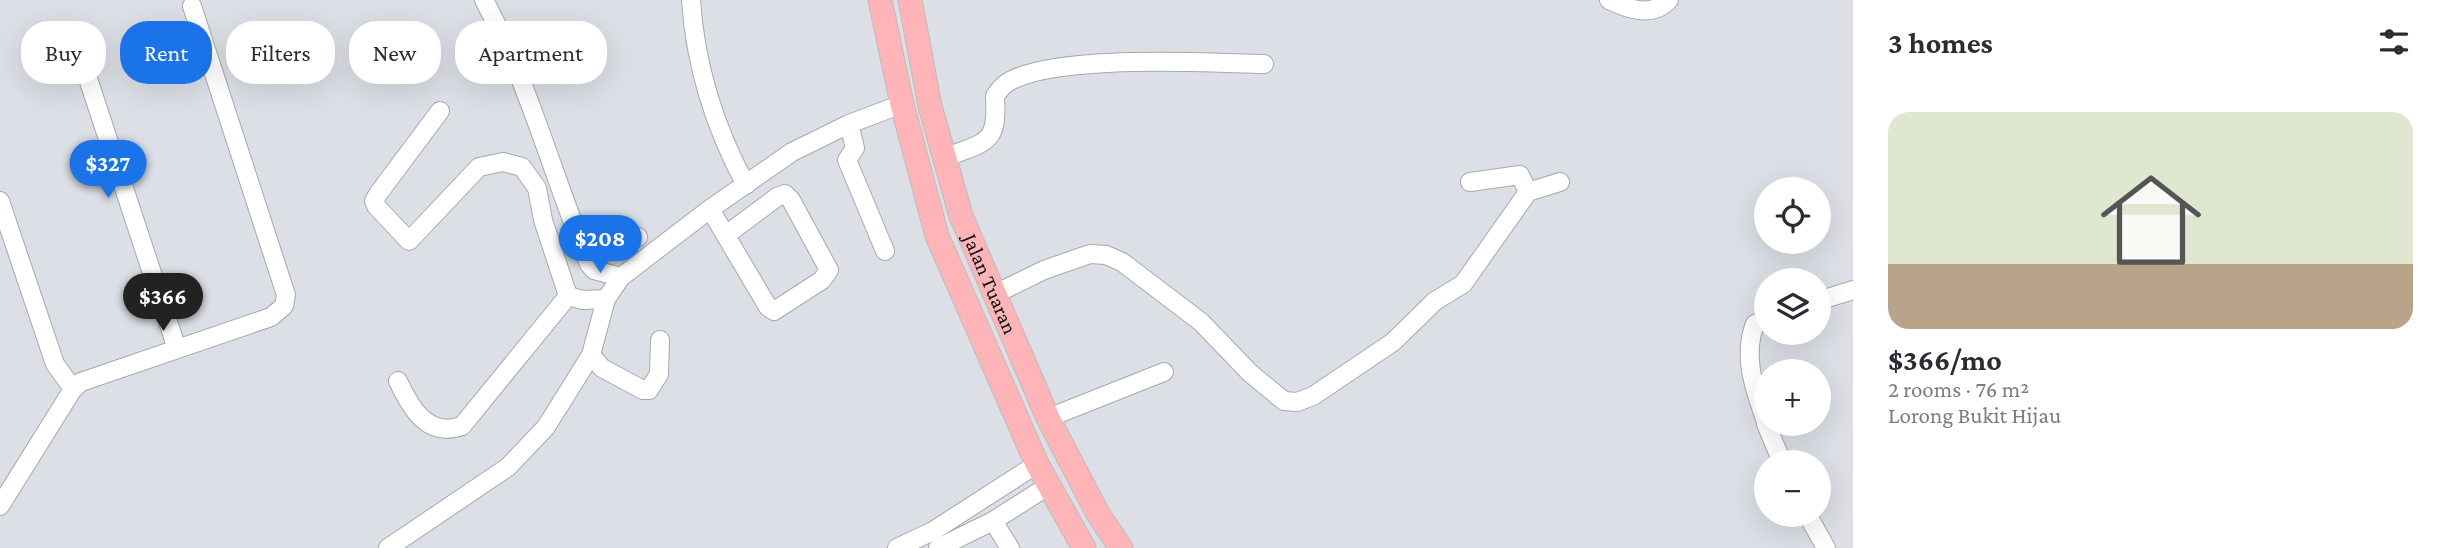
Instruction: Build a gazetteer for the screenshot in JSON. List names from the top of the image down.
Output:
{
  "streets": {
    "main road": ["Jalan Tuaran"]
  },
  "page": {
    "heading": "3 homes",
    "chip": [
      "Buy",
      "Rent",
      "Filters",
      "New",
      "Apartment"
    ],
    "list": [
      {
        "name": "$366/mo",
        "note": "2 rooms · 76 m² · Lorong Bukit Hijau"
      }
    ],
    "price": ["$327", "$208", "$366"],
    "map_buttons": ["+", "−"]
  }
}
